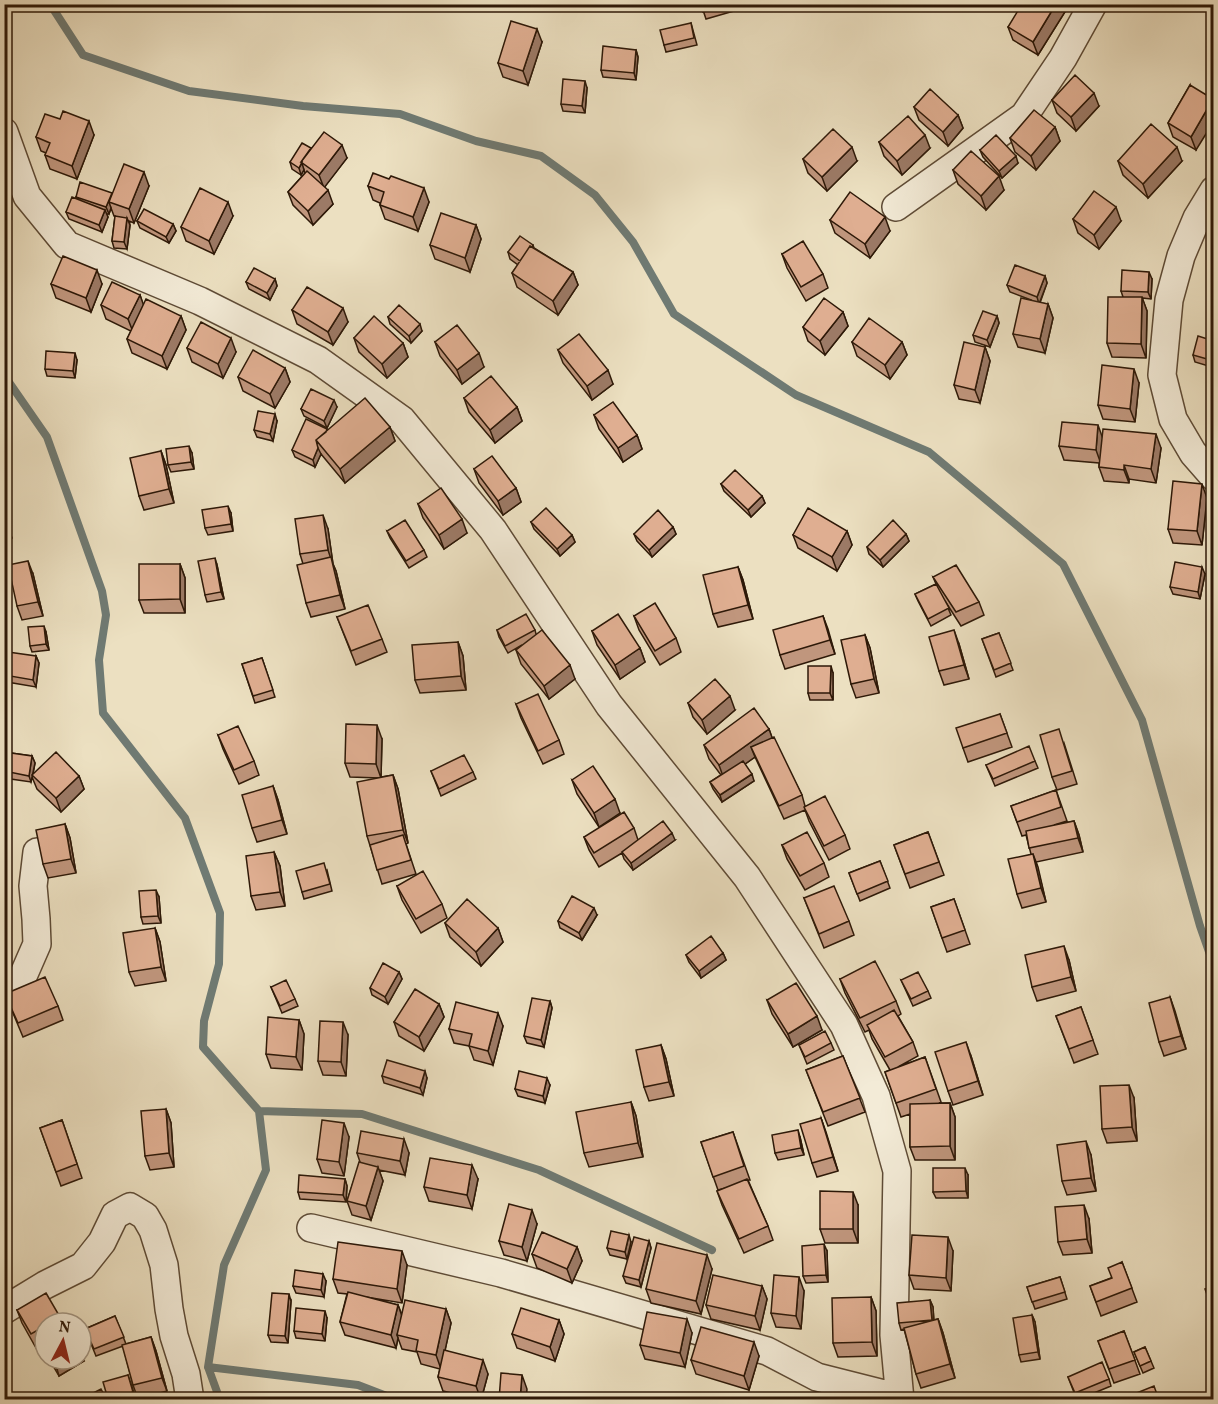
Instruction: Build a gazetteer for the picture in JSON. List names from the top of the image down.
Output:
{
  "north": "top"
}
